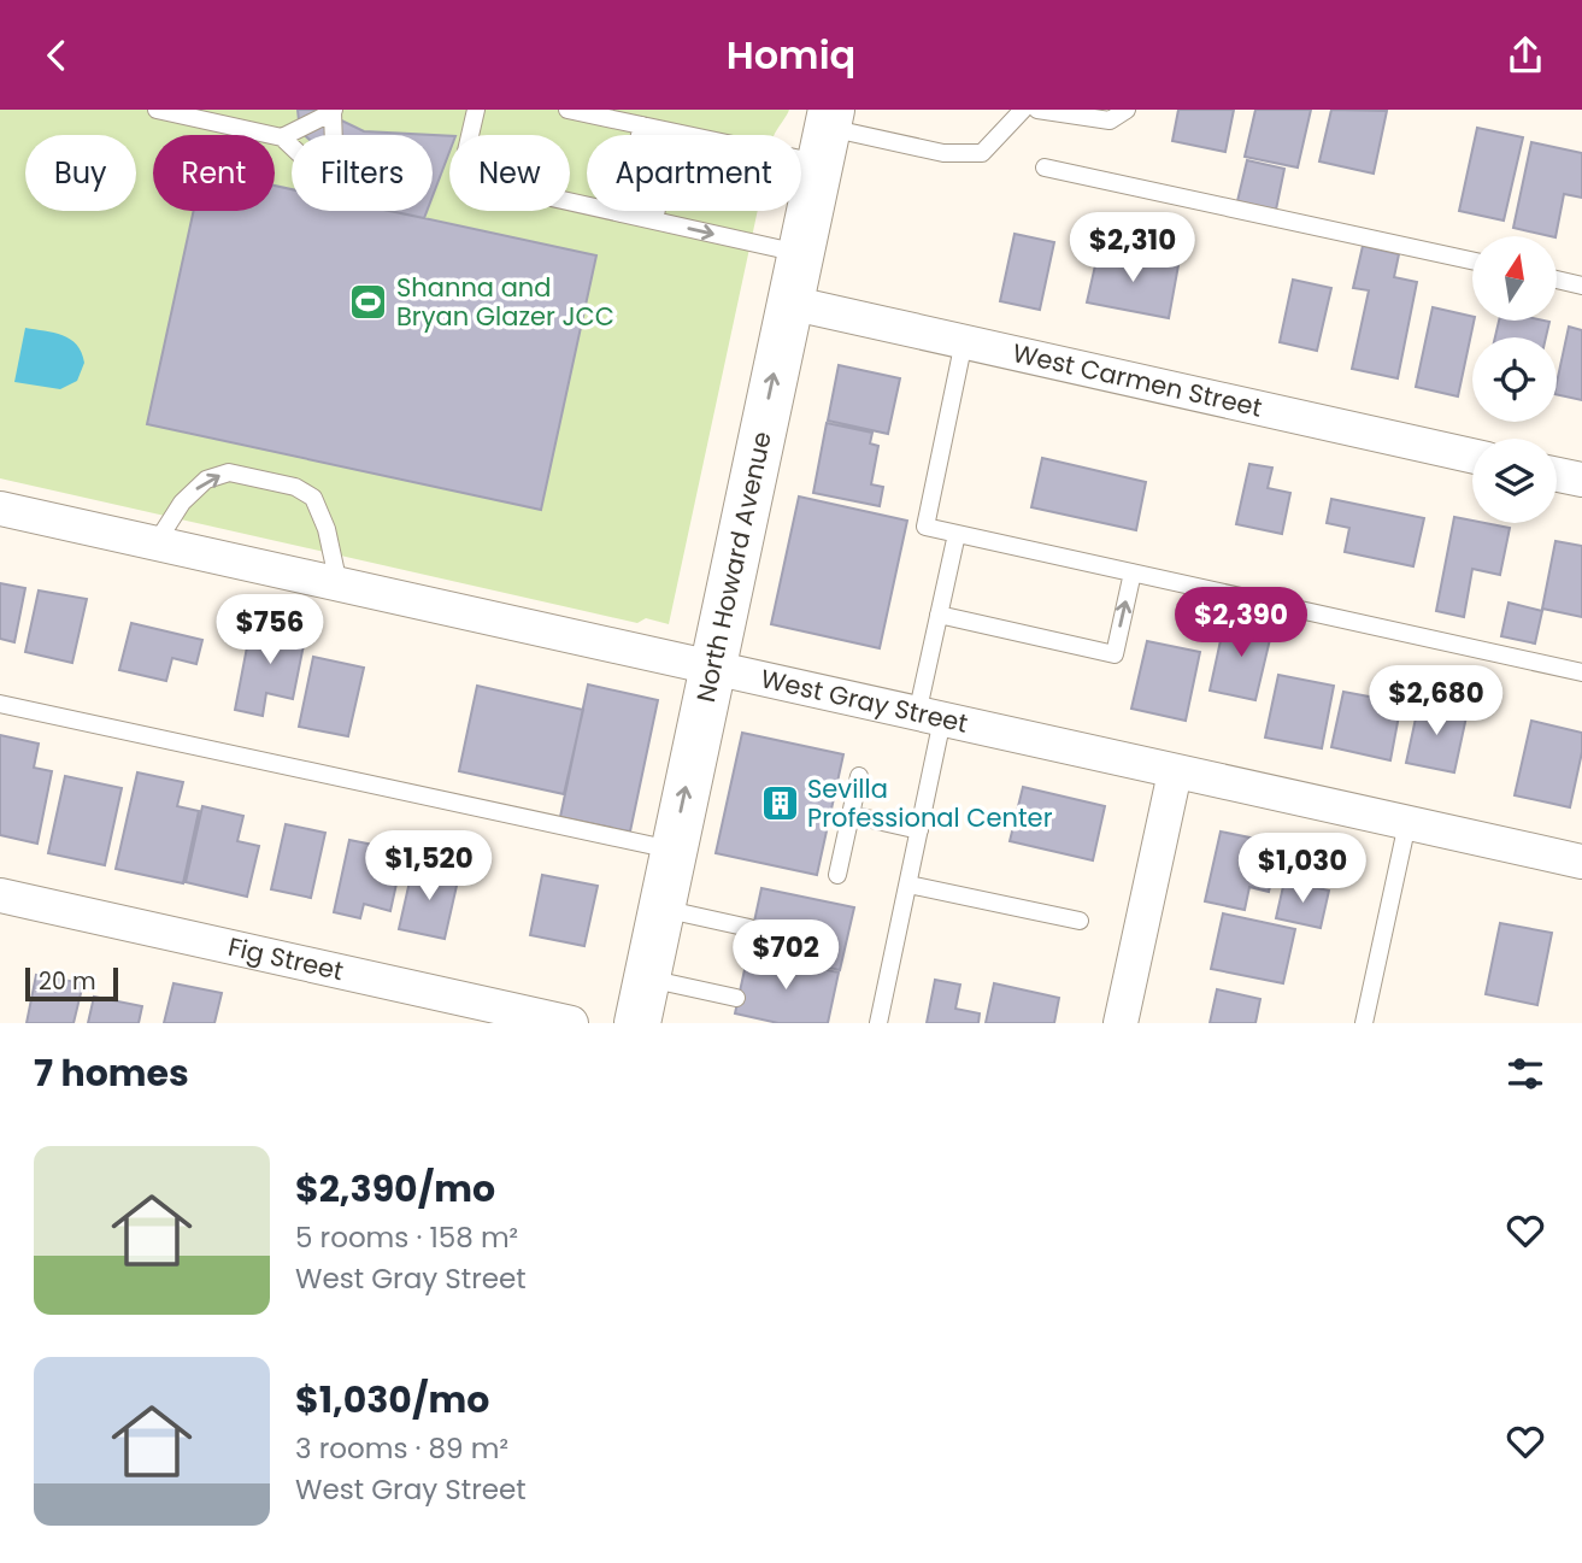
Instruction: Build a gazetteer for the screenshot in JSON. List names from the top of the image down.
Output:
{
  "streets": {
    "main road": ["North Howard Avenue"],
    "street": ["West Carmen Street", "West Gray Street", "Fig Street"]
  },
  "crossings": [
    ["West Carmen Street", "North Howard Avenue"],
    ["North Howard Avenue", "West Gray Street"]
  ],
  "one_way": ["North Howard Avenue"],
  "places": {
    "sports": ["Shanna and Bryan Glazer JCC"],
    "building": ["Sevilla Professional Center"]
  },
  "scale_bar": "20 m",
  "north": "top",
  "page": {
    "header": "Homiq",
    "chip": [
      "Buy",
      "Rent",
      "Filters",
      "New",
      "Apartment"
    ],
    "price": [
      "$2,310",
      "$2,390",
      "$756",
      "$2,680",
      "$1,520",
      "$1,030",
      "$702"
    ],
    "scale": "20 m",
    "heading": "7 homes",
    "list": [
      {
        "name": "$2,390/mo",
        "note": "5 rooms · 158 m² · West Gray Street"
      },
      {
        "name": "$1,030/mo",
        "note": "3 rooms · 89 m² · West Gray Street"
      }
    ]
  }
}
